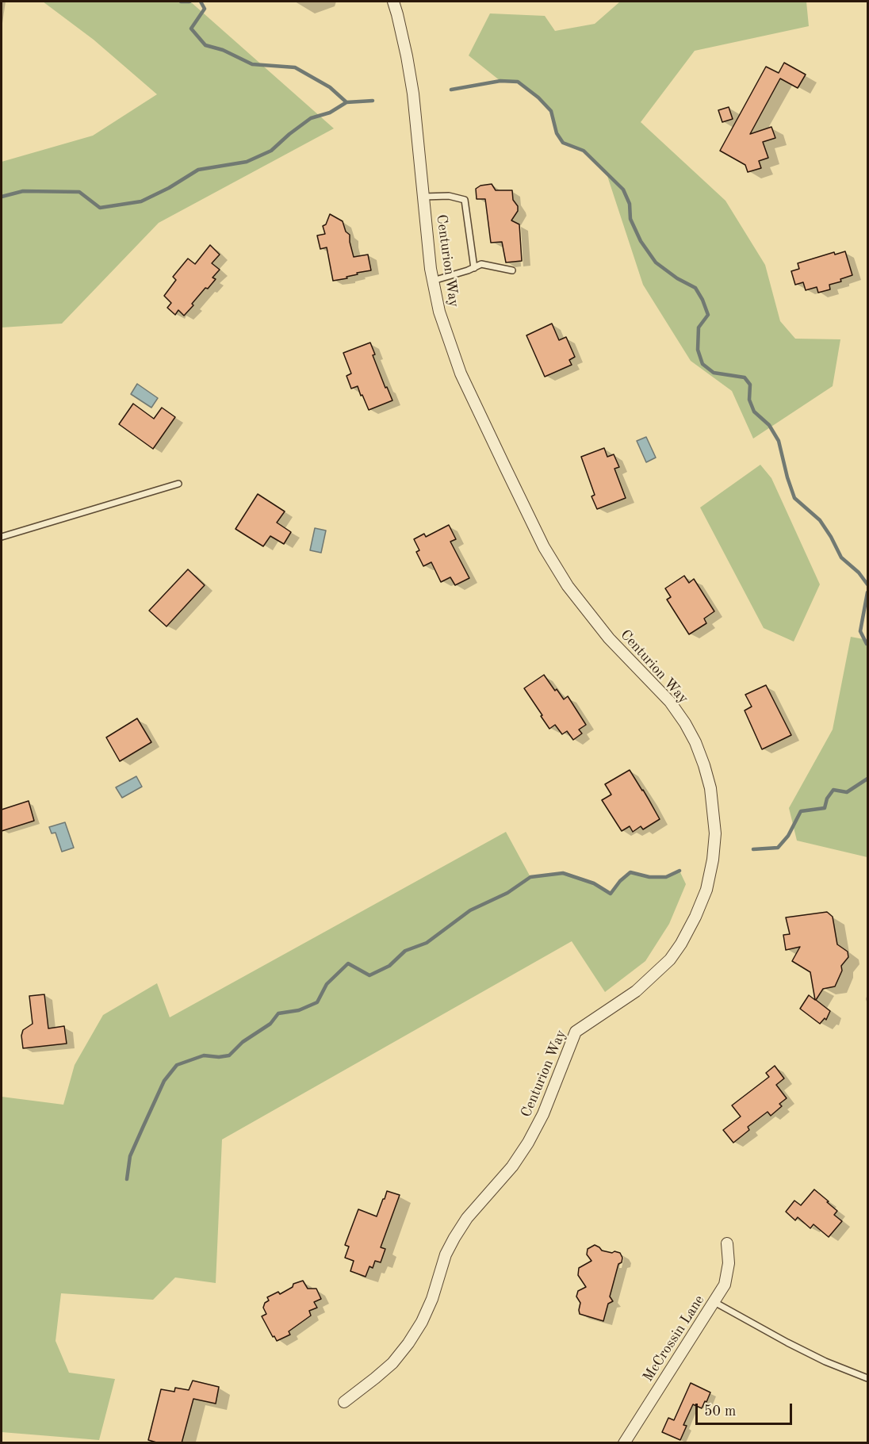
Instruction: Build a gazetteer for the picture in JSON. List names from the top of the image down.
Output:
{
  "streets": {
    "street": ["Centurion Way", "McCrossin Lane"]
  },
  "scale_bar": "50 m"
}
